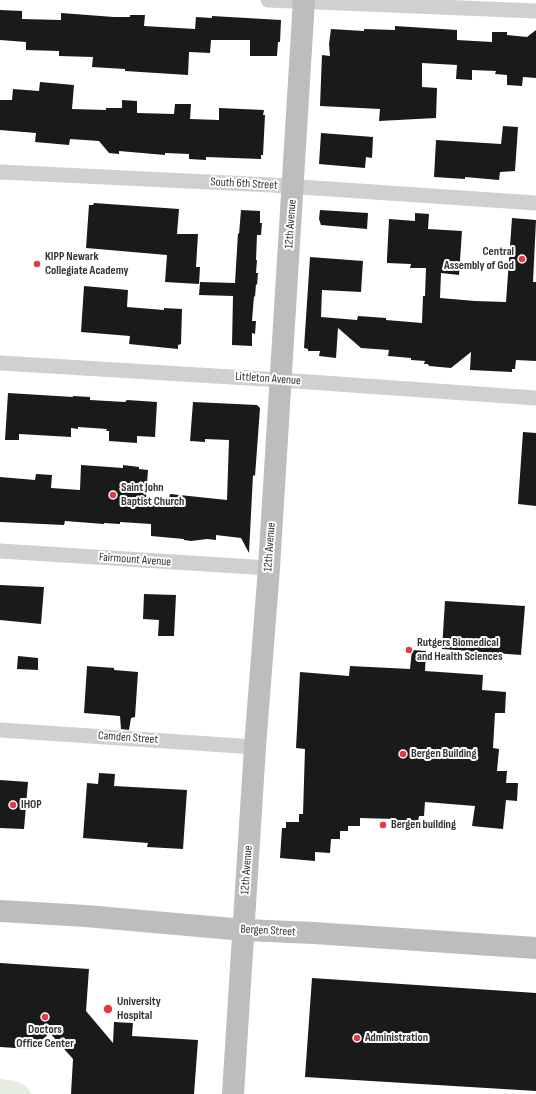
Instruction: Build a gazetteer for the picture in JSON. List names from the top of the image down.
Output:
{
  "streets": {
    "street": [
      "South 6th Street",
      "12th Avenue",
      "Littleton Avenue",
      "Fairmount Avenue",
      "Camden Street",
      "Bergen Street"
    ]
  },
  "crossings": [
    ["South 6th Street", "12th Avenue"],
    ["12th Avenue", "Littleton Avenue"],
    ["12th Avenue", "Fairmount Avenue"],
    ["12th Avenue", "Camden Street"],
    ["12th Avenue", "Bergen Street"]
  ],
  "places": [
    "Central Assembly of God",
    "KIPP Newark Collegiate Academy",
    "Saint John Baptist Church",
    "Rutgers Biomedical and Health Sciences",
    "Bergen Building",
    "IHOP",
    "Bergen building",
    "University Hospital",
    "Doctors Office Center",
    "Administration"
  ]
}
